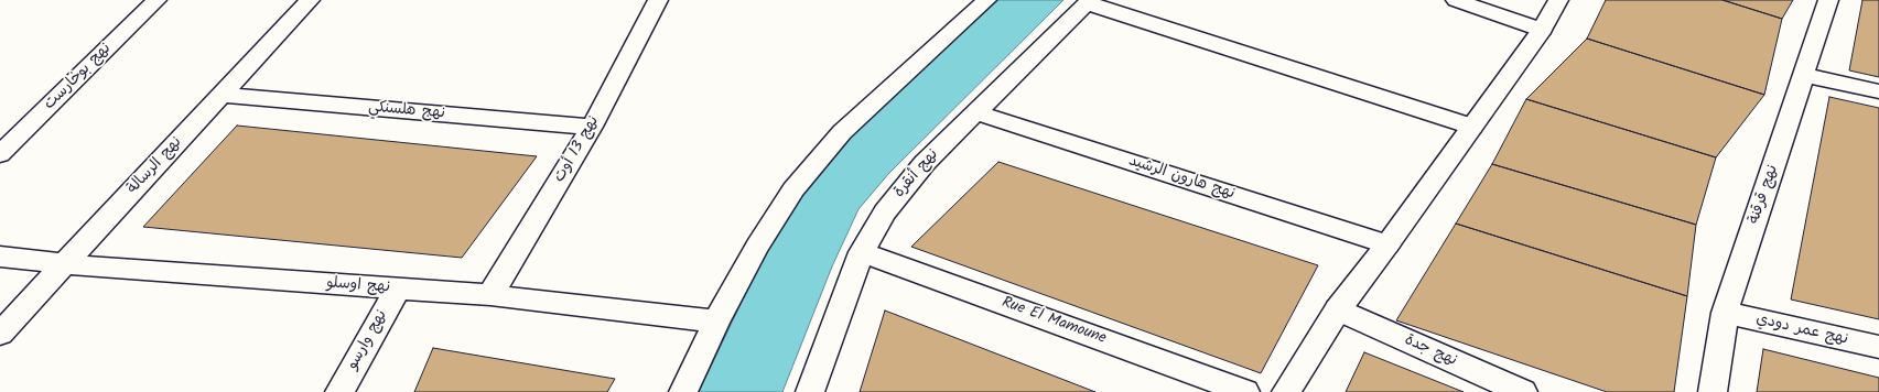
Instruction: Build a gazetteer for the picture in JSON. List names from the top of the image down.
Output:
{
  "streets": {
    "street": [
      "نهج بوخارست",
      "نهج هلسنكي",
      "نهج 13 أوت",
      "نهج الرسالة",
      "نهج أنقرة",
      "نهج هارون الرشيد",
      "نهج قرقنة",
      "نهج اوسلو",
      "Rue El Mamoune",
      "نهج عمر دودي",
      "نهج وارسو",
      "نهج جدة"
    ]
  },
  "crossings": [
    ["نهج هلسنكي", "نهج 13 أوت"],
    ["نهج هلسنكي", "نهج الرسالة"],
    ["نهج 13 أوت", "نهج اوسلو"],
    ["نهج الرسالة", "نهج اوسلو"],
    ["نهج أنقرة", "نهج هارون الرشيد"],
    ["نهج أنقرة", "Rue El Mamoune"],
    ["نهج قرقنة", "نهج عمر دودي"],
    ["نهج اوسلو", "نهج وارسو"]
  ]
}
